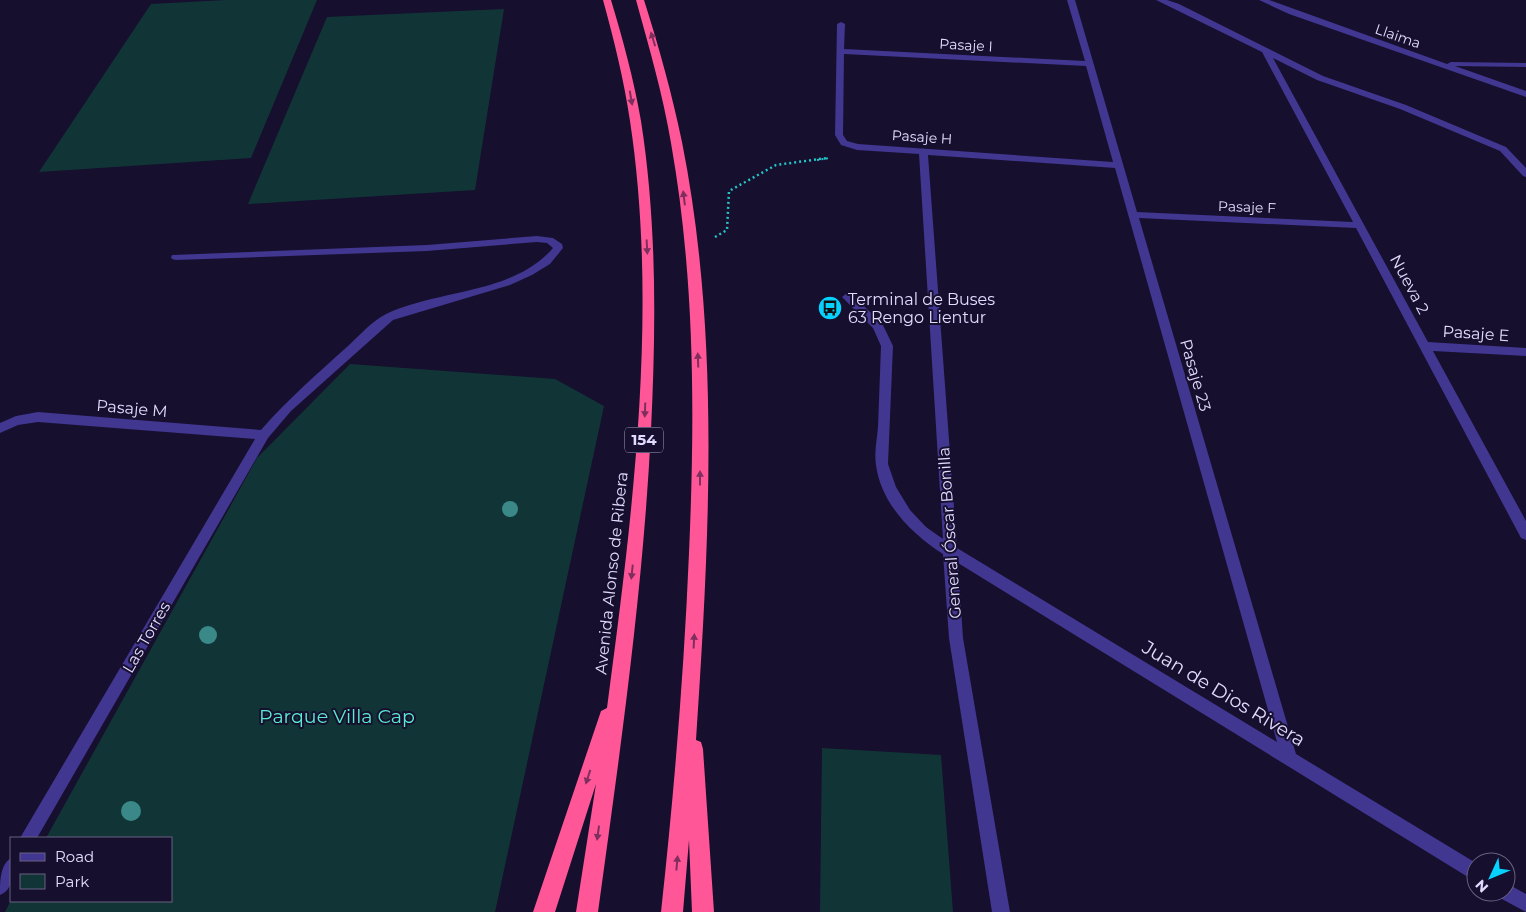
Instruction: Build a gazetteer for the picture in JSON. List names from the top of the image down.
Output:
{
  "streets": {
    "highway": ["154", "Avenida Alonso de Ribera"],
    "street": [
      "Llaima",
      "Pasaje I",
      "Pasaje H",
      "Pasaje F",
      "Nueva 2",
      "Pasaje E",
      "Pasaje 23",
      "Pasaje M",
      "General Óscar Bonilla",
      "Las Torres",
      "Juan de Dios Rivera"
    ]
  },
  "crossings": [
    ["Pasaje I", "Pasaje 23"],
    ["Pasaje H", "Pasaje 23"],
    ["Pasaje H", "General Óscar Bonilla"],
    ["Pasaje F", "Nueva 2"],
    ["Pasaje F", "Pasaje 23"],
    ["Nueva 2", "Pasaje E"],
    ["Pasaje 23", "Juan de Dios Rivera"],
    ["Pasaje M", "Las Torres"],
    ["General Óscar Bonilla", "Juan de Dios Rivera"]
  ],
  "parks": ["Parque Villa Cap"],
  "places": {
    "bus stop": ["Terminal de Buses 63 Rengo Lientur"]
  },
  "legend": ["Road", "Park"],
  "north": "bottom left"
}
